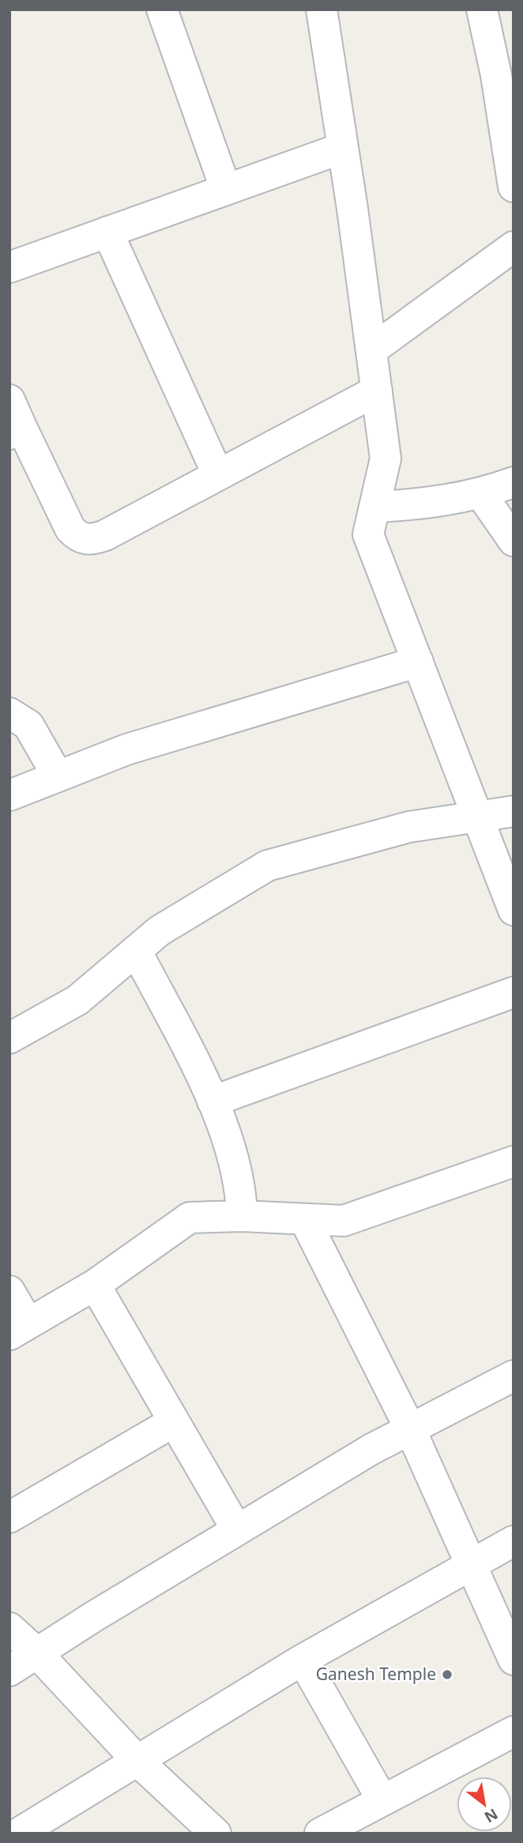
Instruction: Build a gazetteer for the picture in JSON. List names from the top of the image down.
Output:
{
  "places": ["Ganesh Temple"],
  "north": "bottom right"
}
